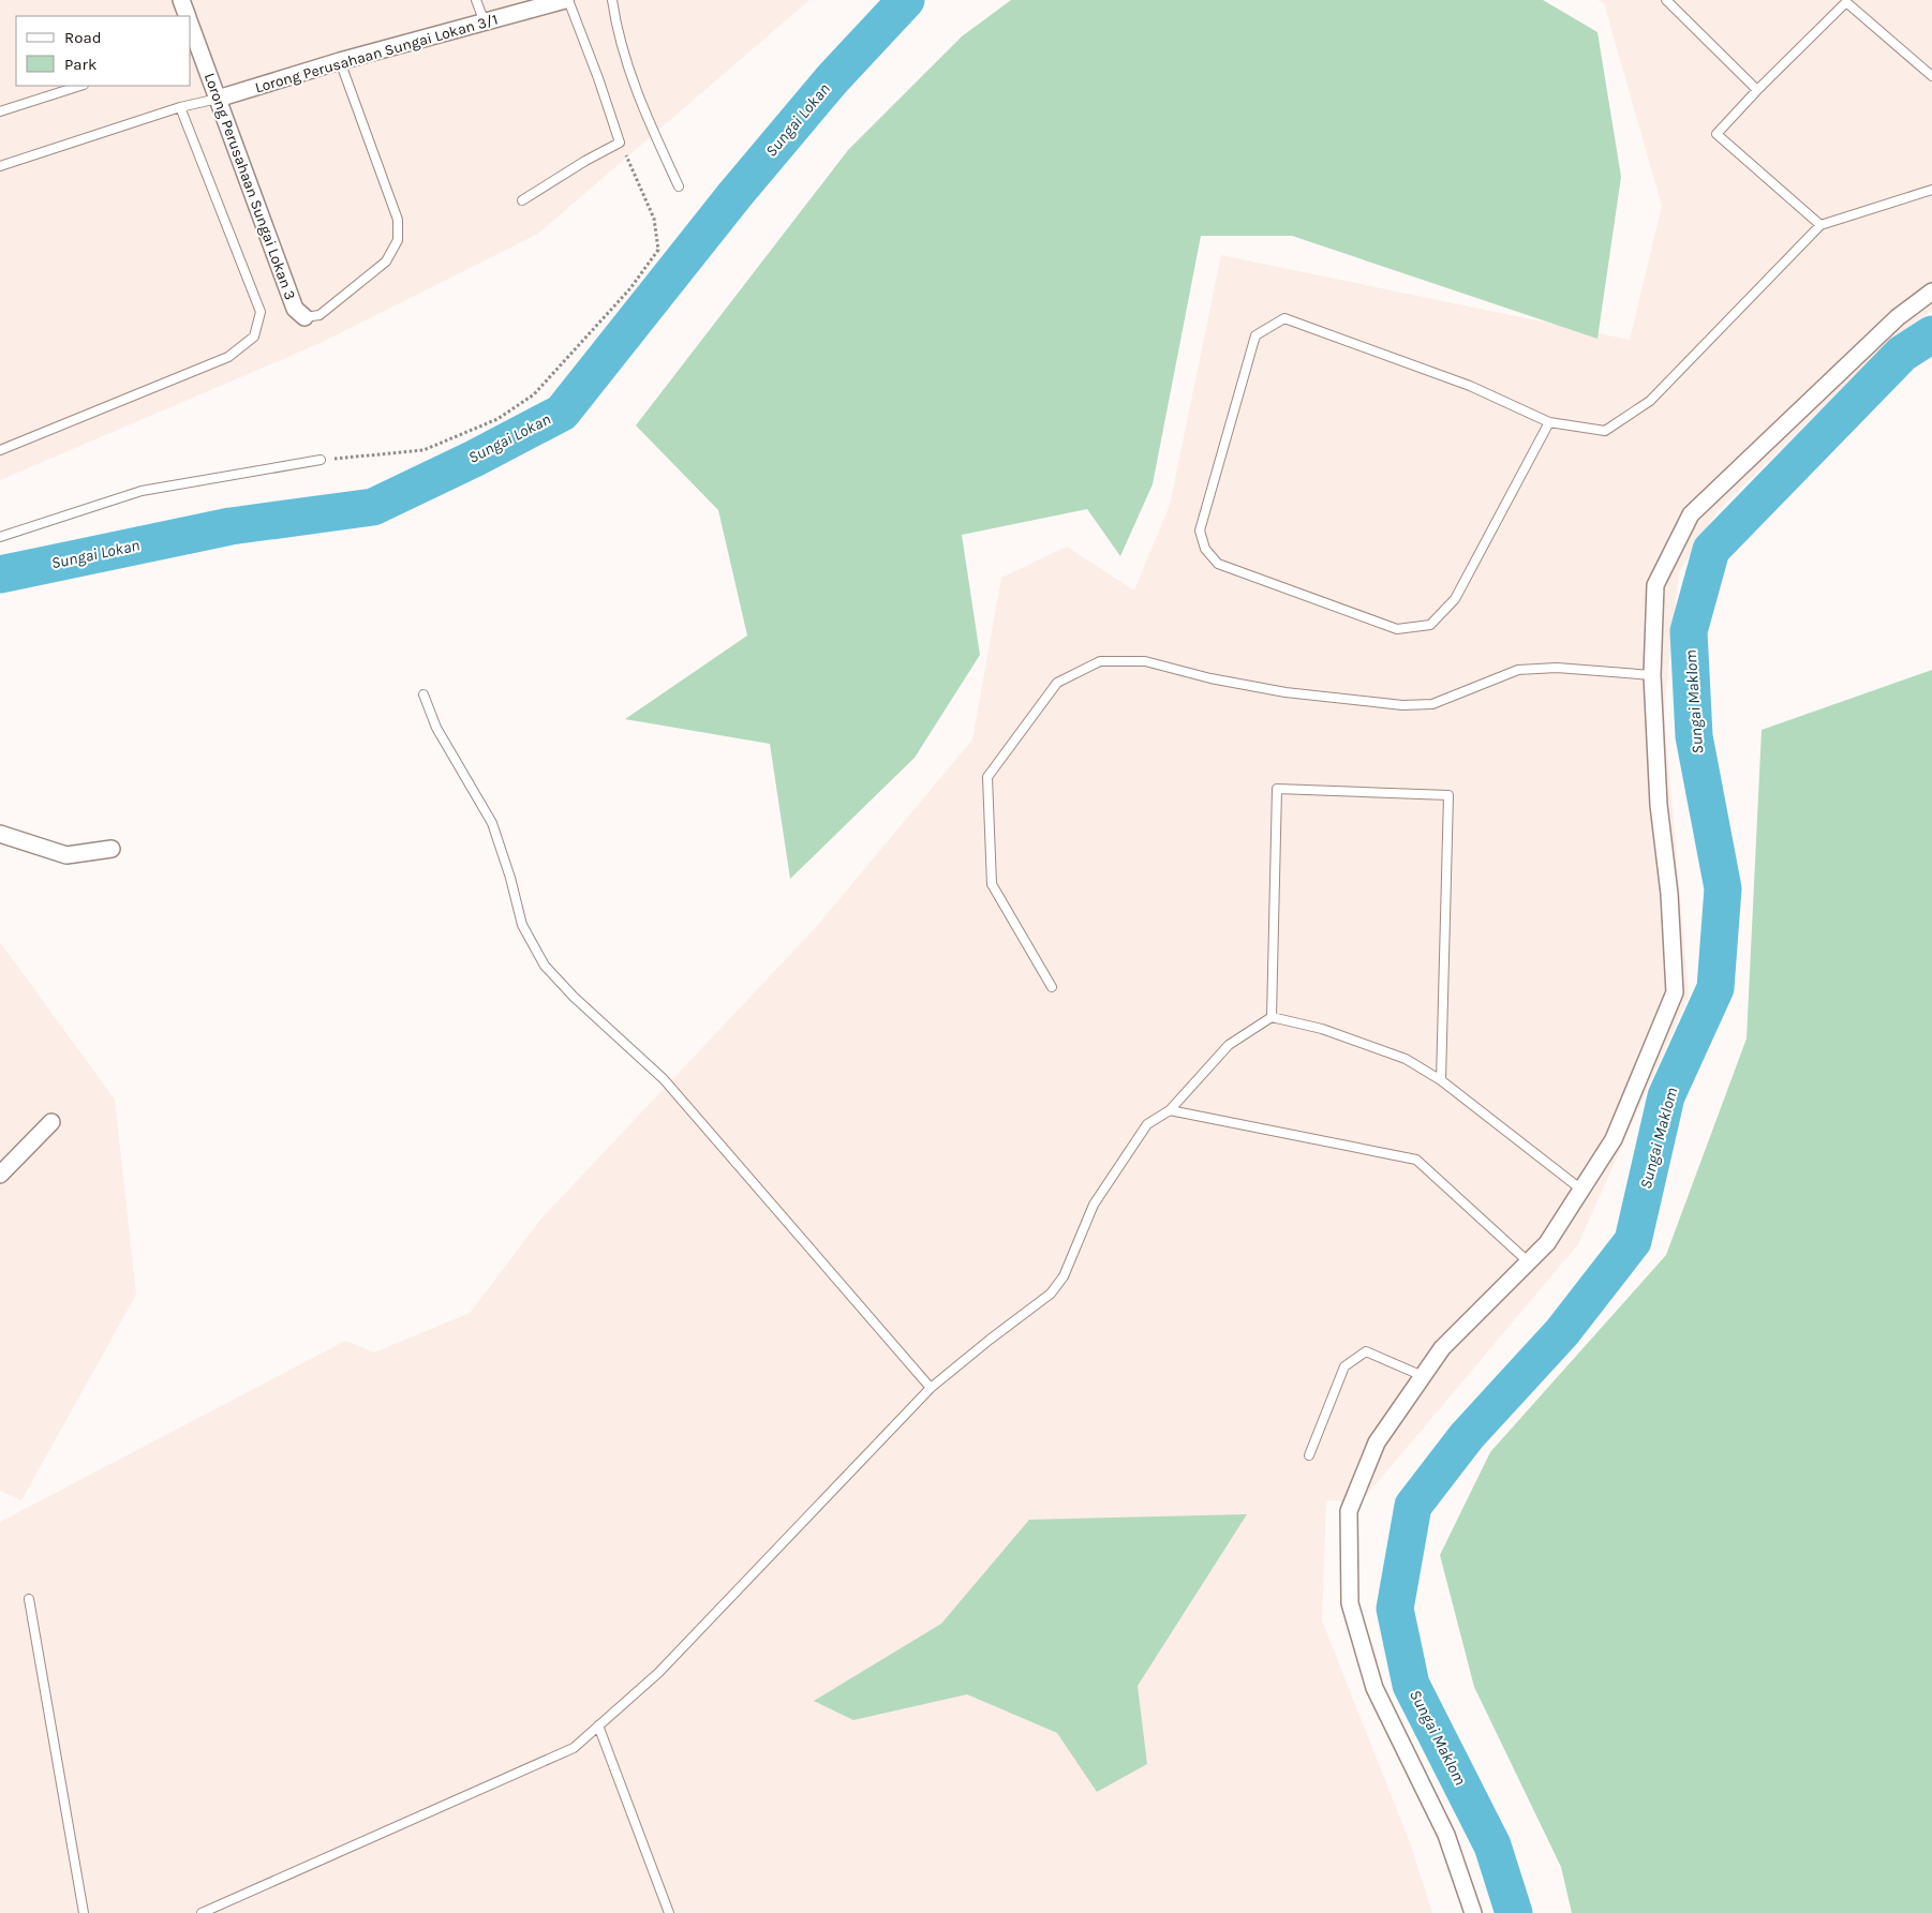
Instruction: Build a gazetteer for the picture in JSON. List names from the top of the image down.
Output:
{
  "streets": {
    "street": ["Lorong Perusahaan Sungai Lokan 3/1", "Lorong Perusahaan Sungai Lokan 3"]
  },
  "crossings": [
    ["Lorong Perusahaan Sungai Lokan 3/1", "Lorong Perusahaan Sungai Lokan 3"]
  ],
  "water": ["Sungai Lokan", "Sungai Maklom"],
  "legend": ["Road", "Park"]
}
